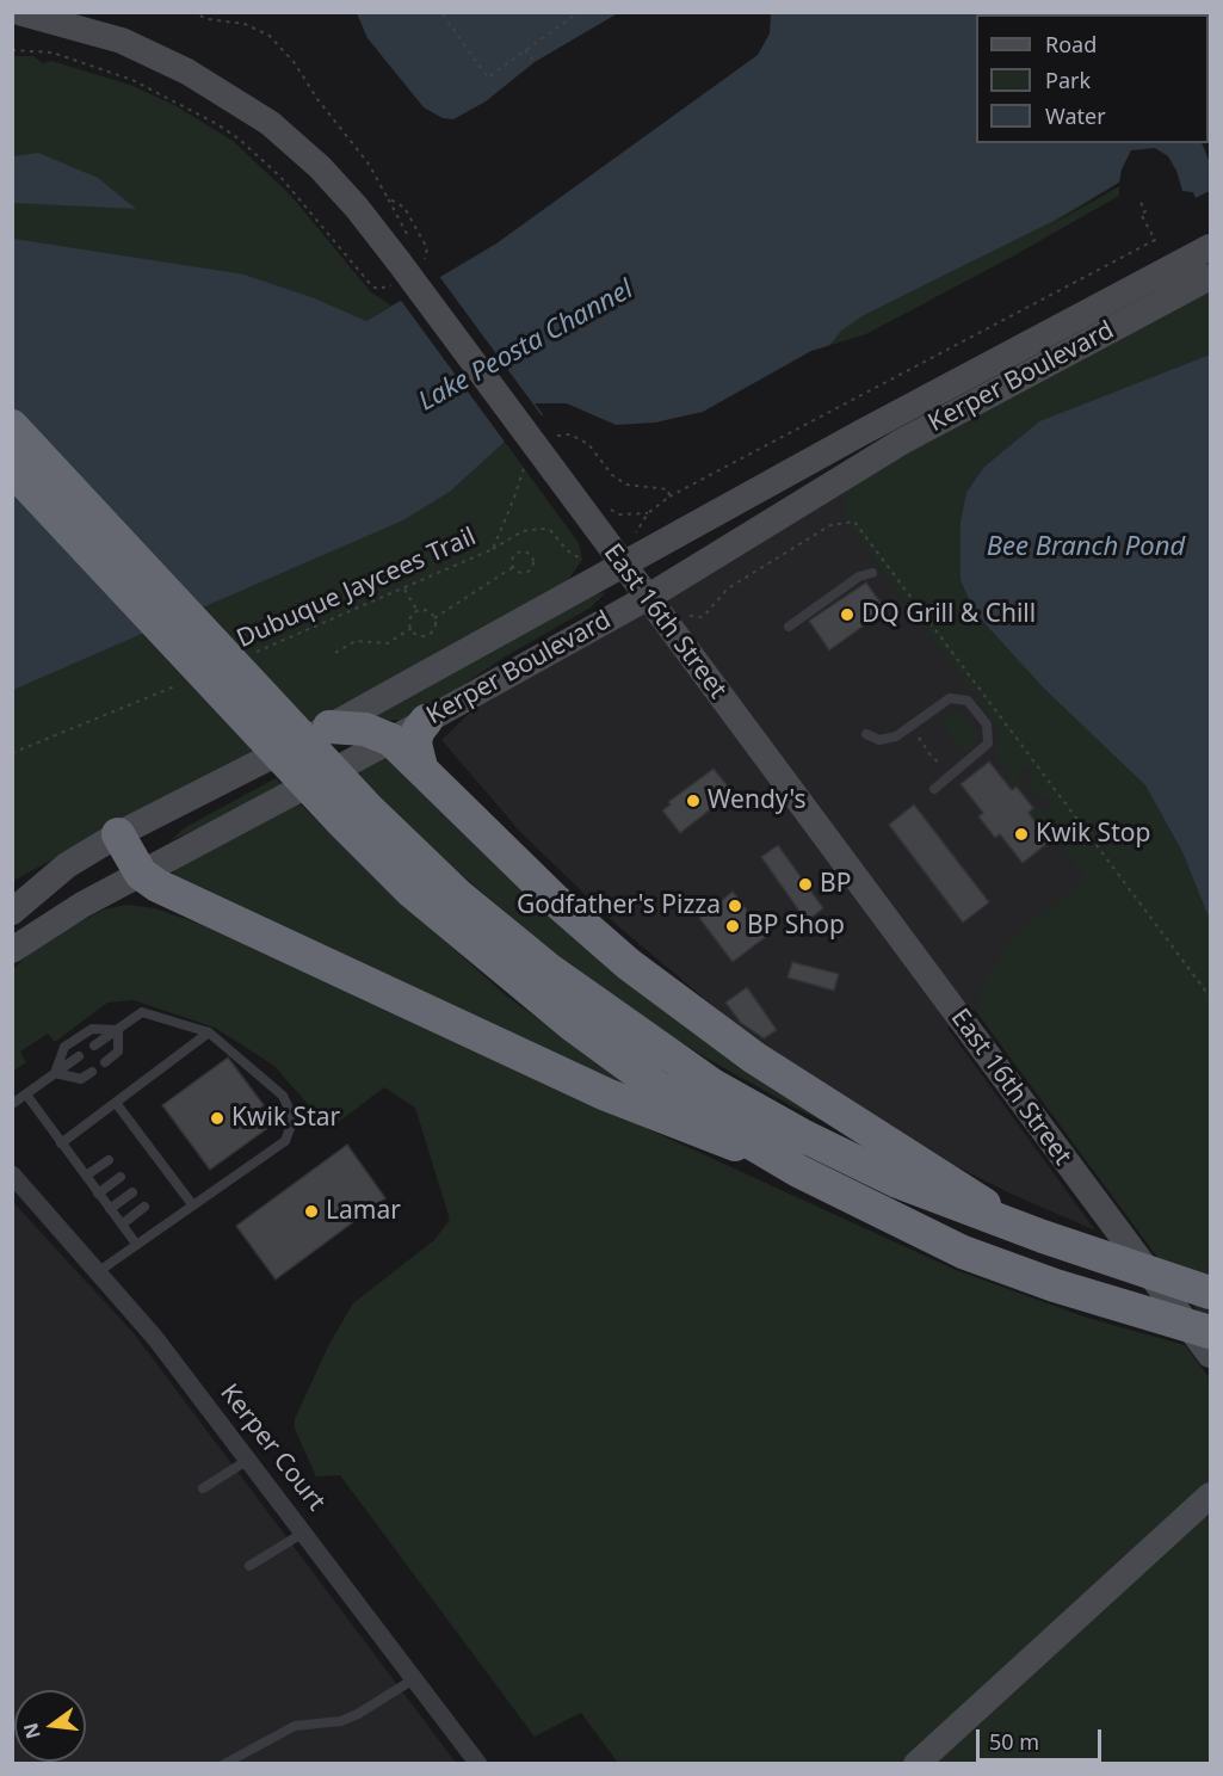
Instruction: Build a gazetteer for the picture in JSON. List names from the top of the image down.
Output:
{
  "streets": {
    "main road": ["Kerper Boulevard", "East 16th Street"],
    "street": ["Kerper Court"],
    "path": ["Dubuque Jaycees Trail"]
  },
  "crossings": [
    ["Kerper Boulevard", "East 16th Street"]
  ],
  "water": ["Lake Peosta Channel", "Bee Branch Pond"],
  "places": [
    "DQ Grill & Chill",
    "Wendy's",
    "Kwik Stop",
    "BP",
    "Godfather's Pizza",
    "BP Shop",
    "Kwik Star",
    "Lamar"
  ],
  "legend": ["Road", "Park", "Water"],
  "scale_bar": "50 m",
  "north": "left"
}
